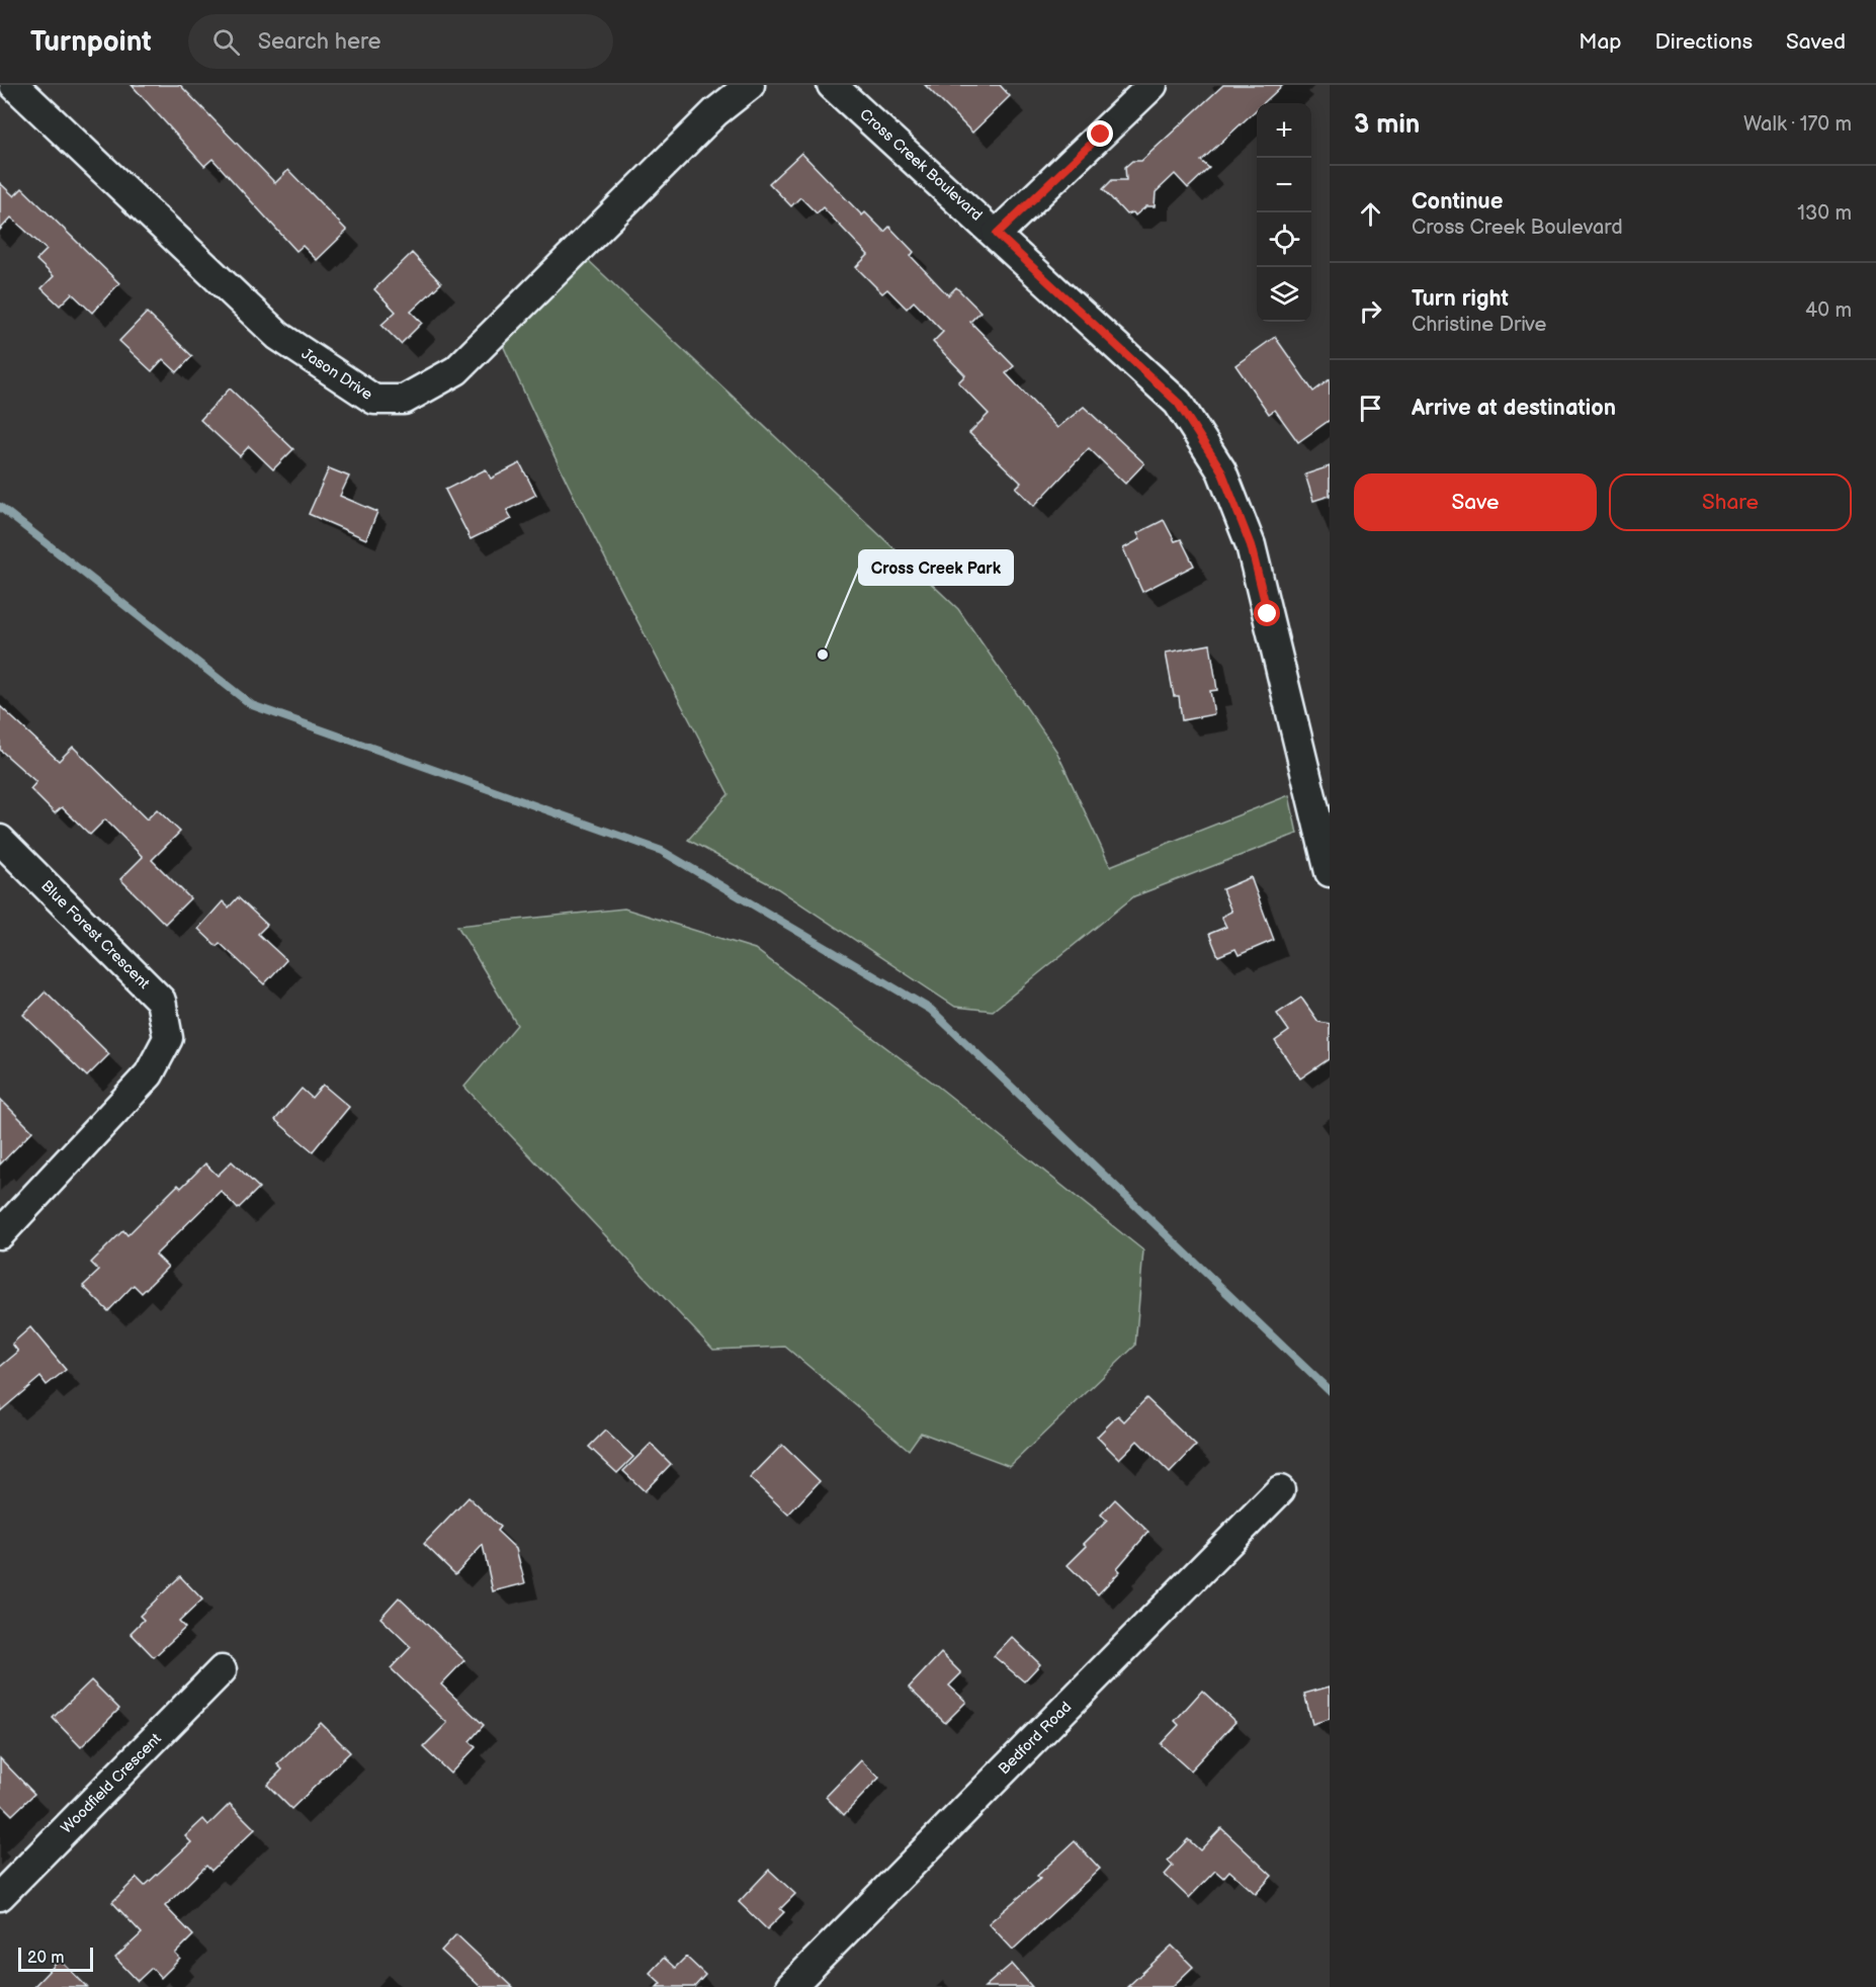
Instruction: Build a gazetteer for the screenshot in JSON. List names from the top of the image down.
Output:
{
  "streets": {
    "street": [
      "Cross Creek Boulevard",
      "Jason Drive",
      "Blue Forest Crescent",
      "Bedford Road",
      "Woodfield Crescent"
    ]
  },
  "places": ["Cross Creek Park"],
  "scale_bar": "20 m",
  "page": {
    "header": "Turnpoint",
    "search": "Search here",
    "nav": ["Map", "Directions", "Saved"],
    "heading": ["3 min", "Walk · 170 m"],
    "map_buttons": ["+", "−"],
    "list": [
      ["Continue", "Cross Creek Boulevard", "130 m"],
      ["Turn right", "Christine Drive", "40 m"],
      "Arrive at destination"
    ],
    "buttons": ["Save", "Share"],
    "scale": "20 m"
  }
}
